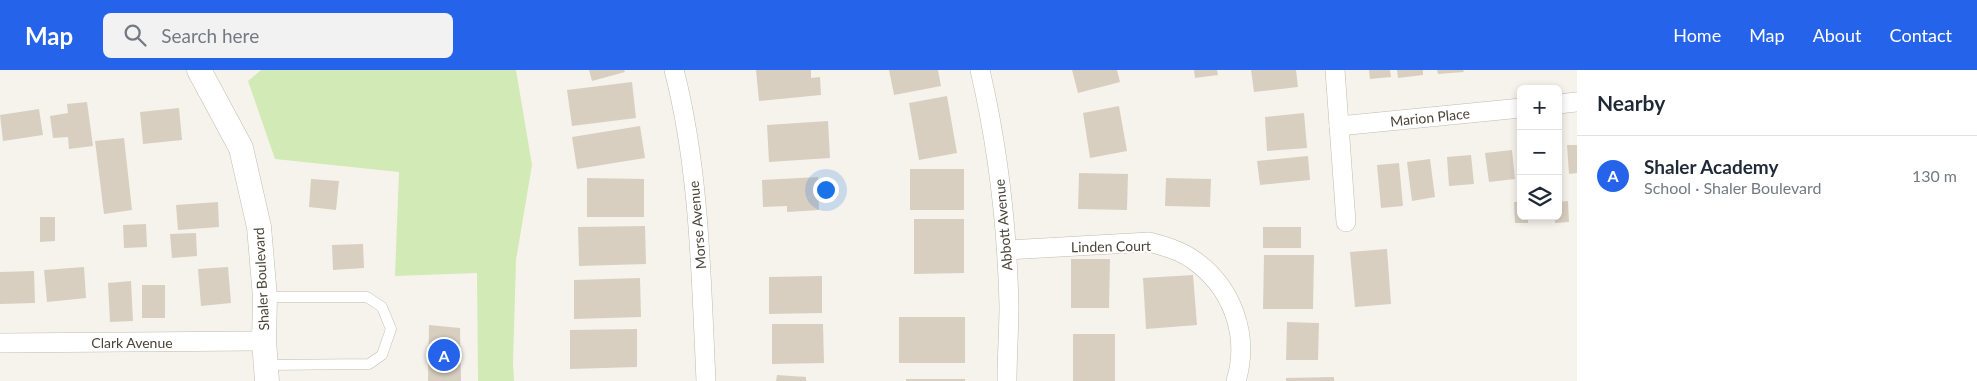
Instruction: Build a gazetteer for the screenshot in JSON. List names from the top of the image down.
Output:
{
  "streets": {
    "street": [
      "Marion Place",
      "Morse Avenue",
      "Abbott Avenue",
      "Linden Court",
      "Shaler Boulevard",
      "Clark Avenue"
    ]
  },
  "crossings": [
    ["Abbott Avenue", "Linden Court"],
    ["Shaler Boulevard", "Clark Avenue"]
  ],
  "page": {
    "header": "Map",
    "search": "Search here",
    "nav": [
      "Home",
      "Map",
      "About",
      "Contact"
    ],
    "heading": "Nearby",
    "map_buttons": ["+", "−"],
    "list": [
      {
        "mark": "A",
        "name": "Shaler Academy",
        "note": "School · Shaler Boulevard",
        "value": "130 m"
      }
    ],
    "pins": "A"
  }
}
